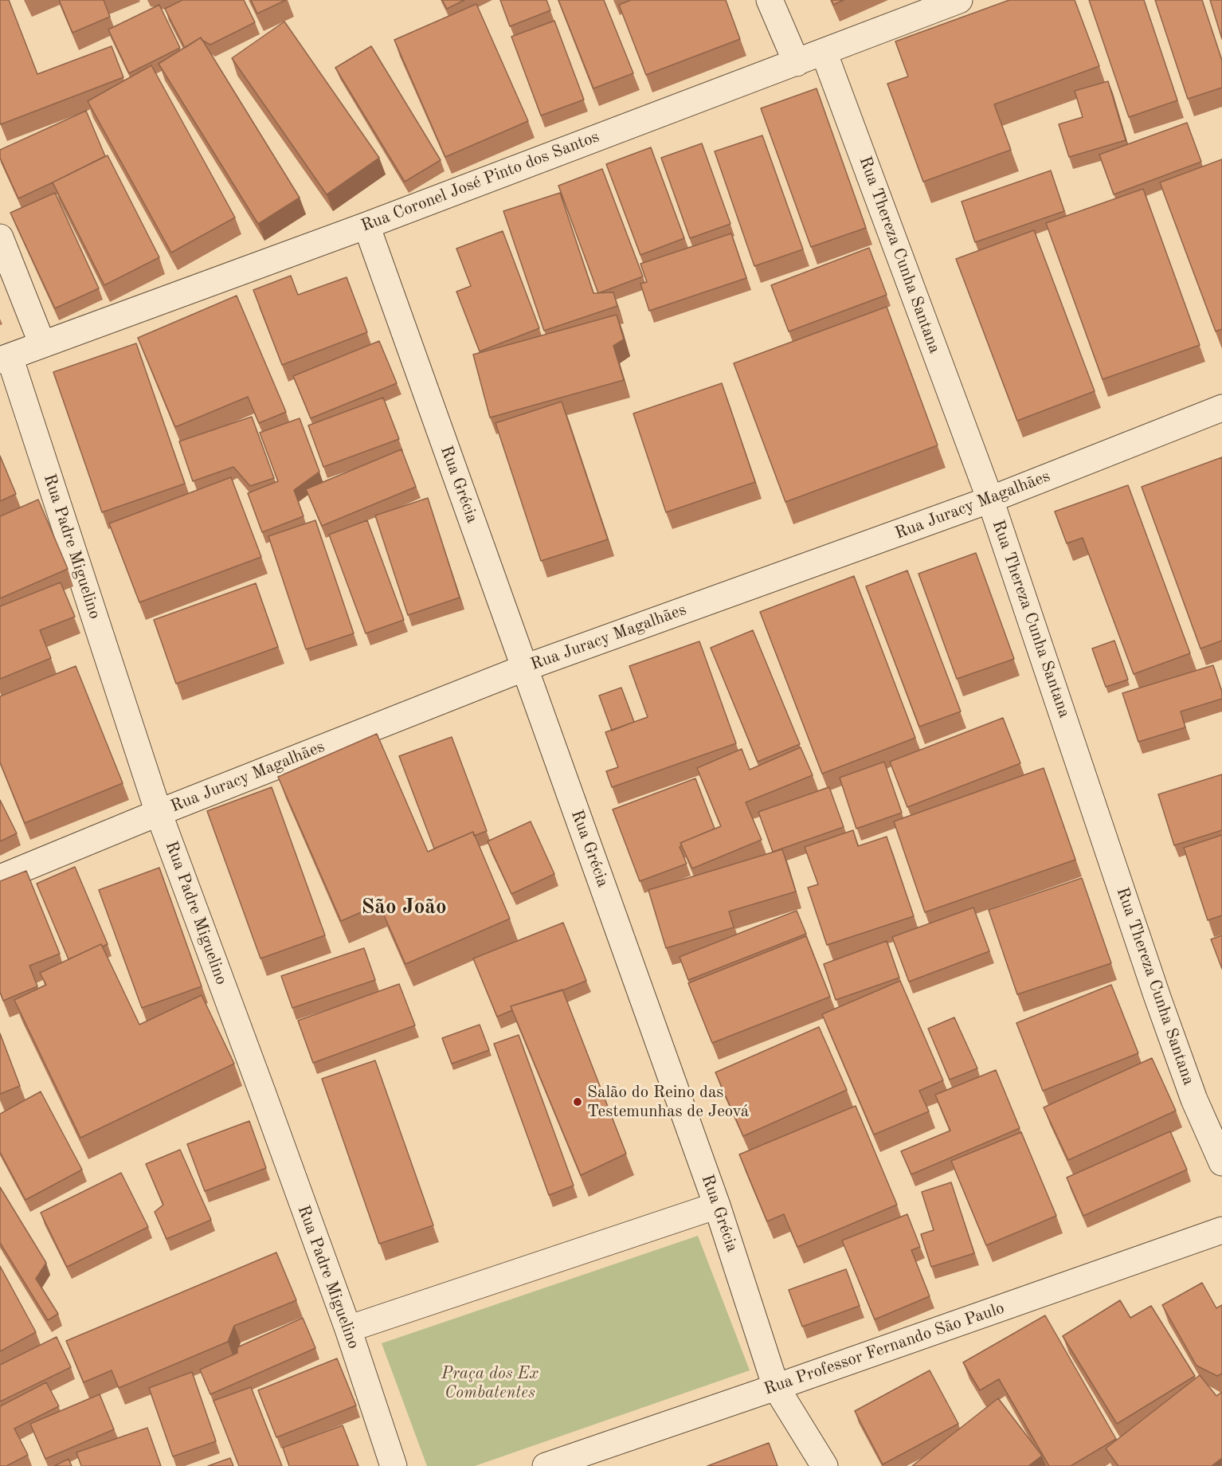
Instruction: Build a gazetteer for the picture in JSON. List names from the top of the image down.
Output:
{
  "streets": {
    "street": [
      "Rua Coronel José Pinto dos Santos",
      "Rua Thereza Cunha Santana",
      "Rua Grécia",
      "Rua Juracy Magalhães",
      "Rua Padre Miguelino",
      "Rua Professor Fernando São Paulo"
    ]
  },
  "crossings": [
    ["Rua Coronel José Pinto dos Santos", "Rua Thereza Cunha Santana"],
    ["Rua Coronel José Pinto dos Santos", "Rua Grécia"],
    ["Rua Coronel José Pinto dos Santos", "Rua Padre Miguelino"],
    ["Rua Thereza Cunha Santana", "Rua Juracy Magalhães"],
    ["Rua Grécia", "Rua Juracy Magalhães"],
    ["Rua Grécia", "Rua Professor Fernando São Paulo"],
    ["Rua Juracy Magalhães", "Rua Padre Miguelino"]
  ],
  "districts": ["São João"],
  "parks": ["Praça dos Ex Combatentes"],
  "places": ["Salão do Reino das Testemunhas de Jeová"]
}
